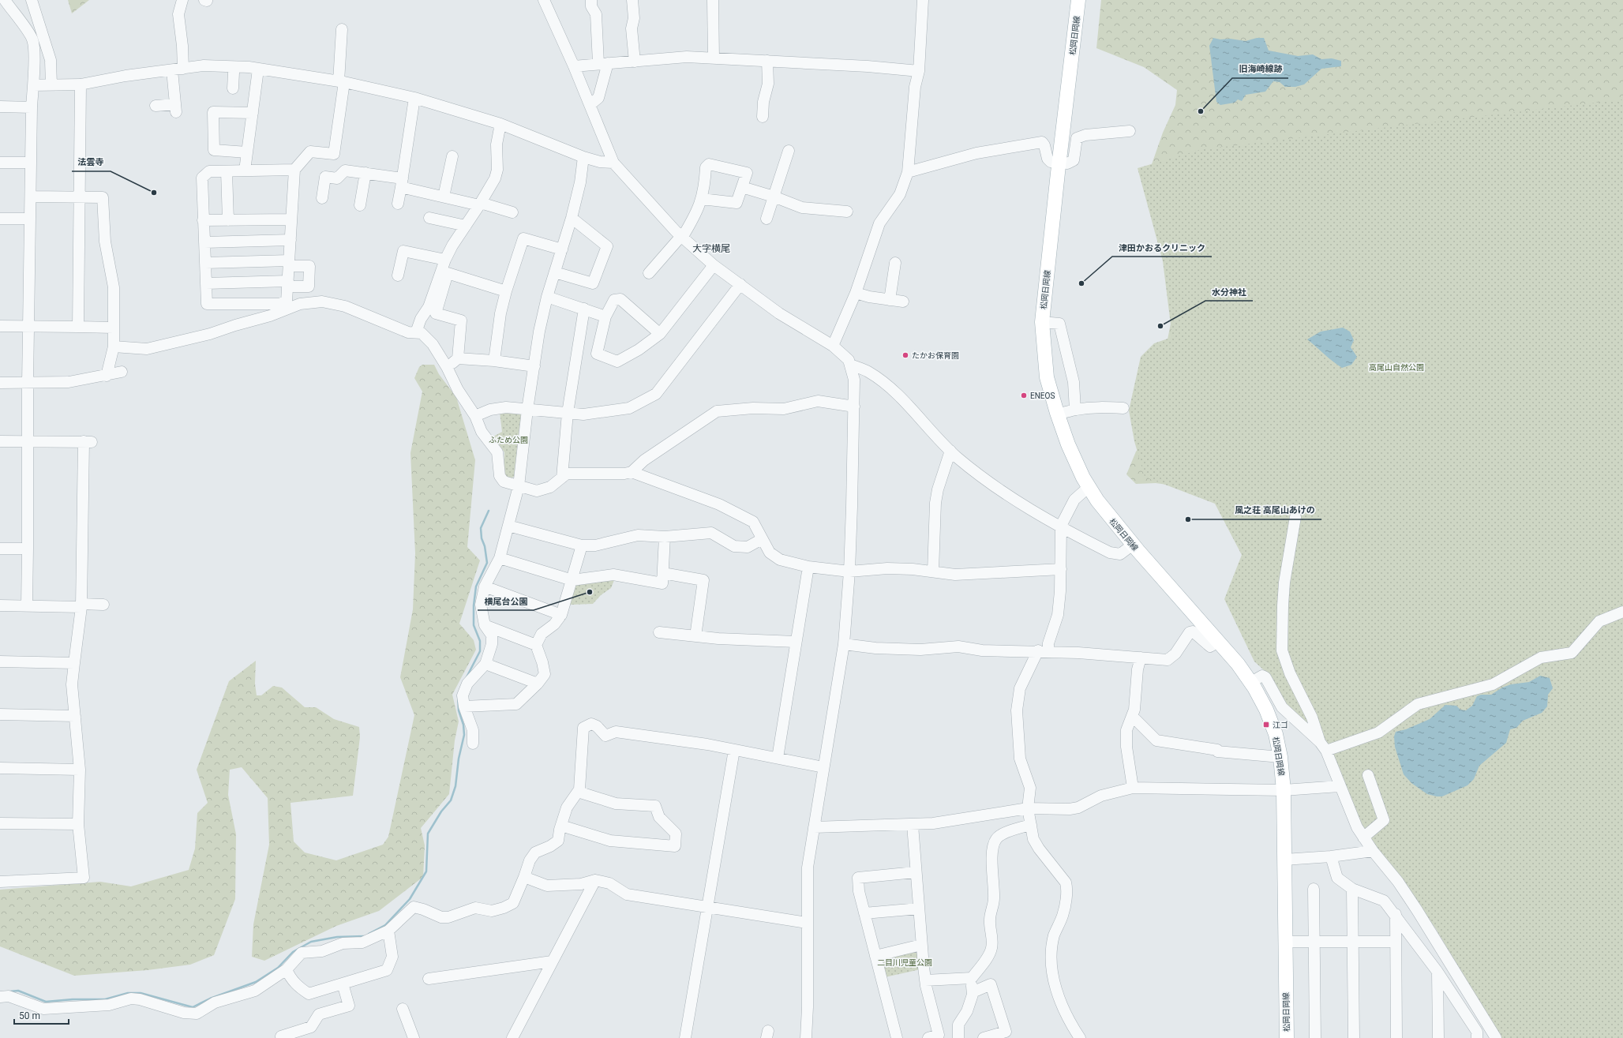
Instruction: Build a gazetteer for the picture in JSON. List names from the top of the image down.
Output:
{
  "streets": {
    "main road": ["松岡日岡線"]
  },
  "districts": ["大字横尾"],
  "parks": ["高尾山自然公園", "ふため公園", "二目川児童公園"],
  "places": {
    "other": [
      "旧海崎線跡",
      "法雲寺",
      "津田かおるクリニック",
      "水分神社",
      "たかお保育園",
      "ENEOS",
      "風之荘 高尾山あけの",
      "横尾台公園"
    ],
    "transit": ["江ゴ"]
  },
  "scale_bar": "50 m"
}
